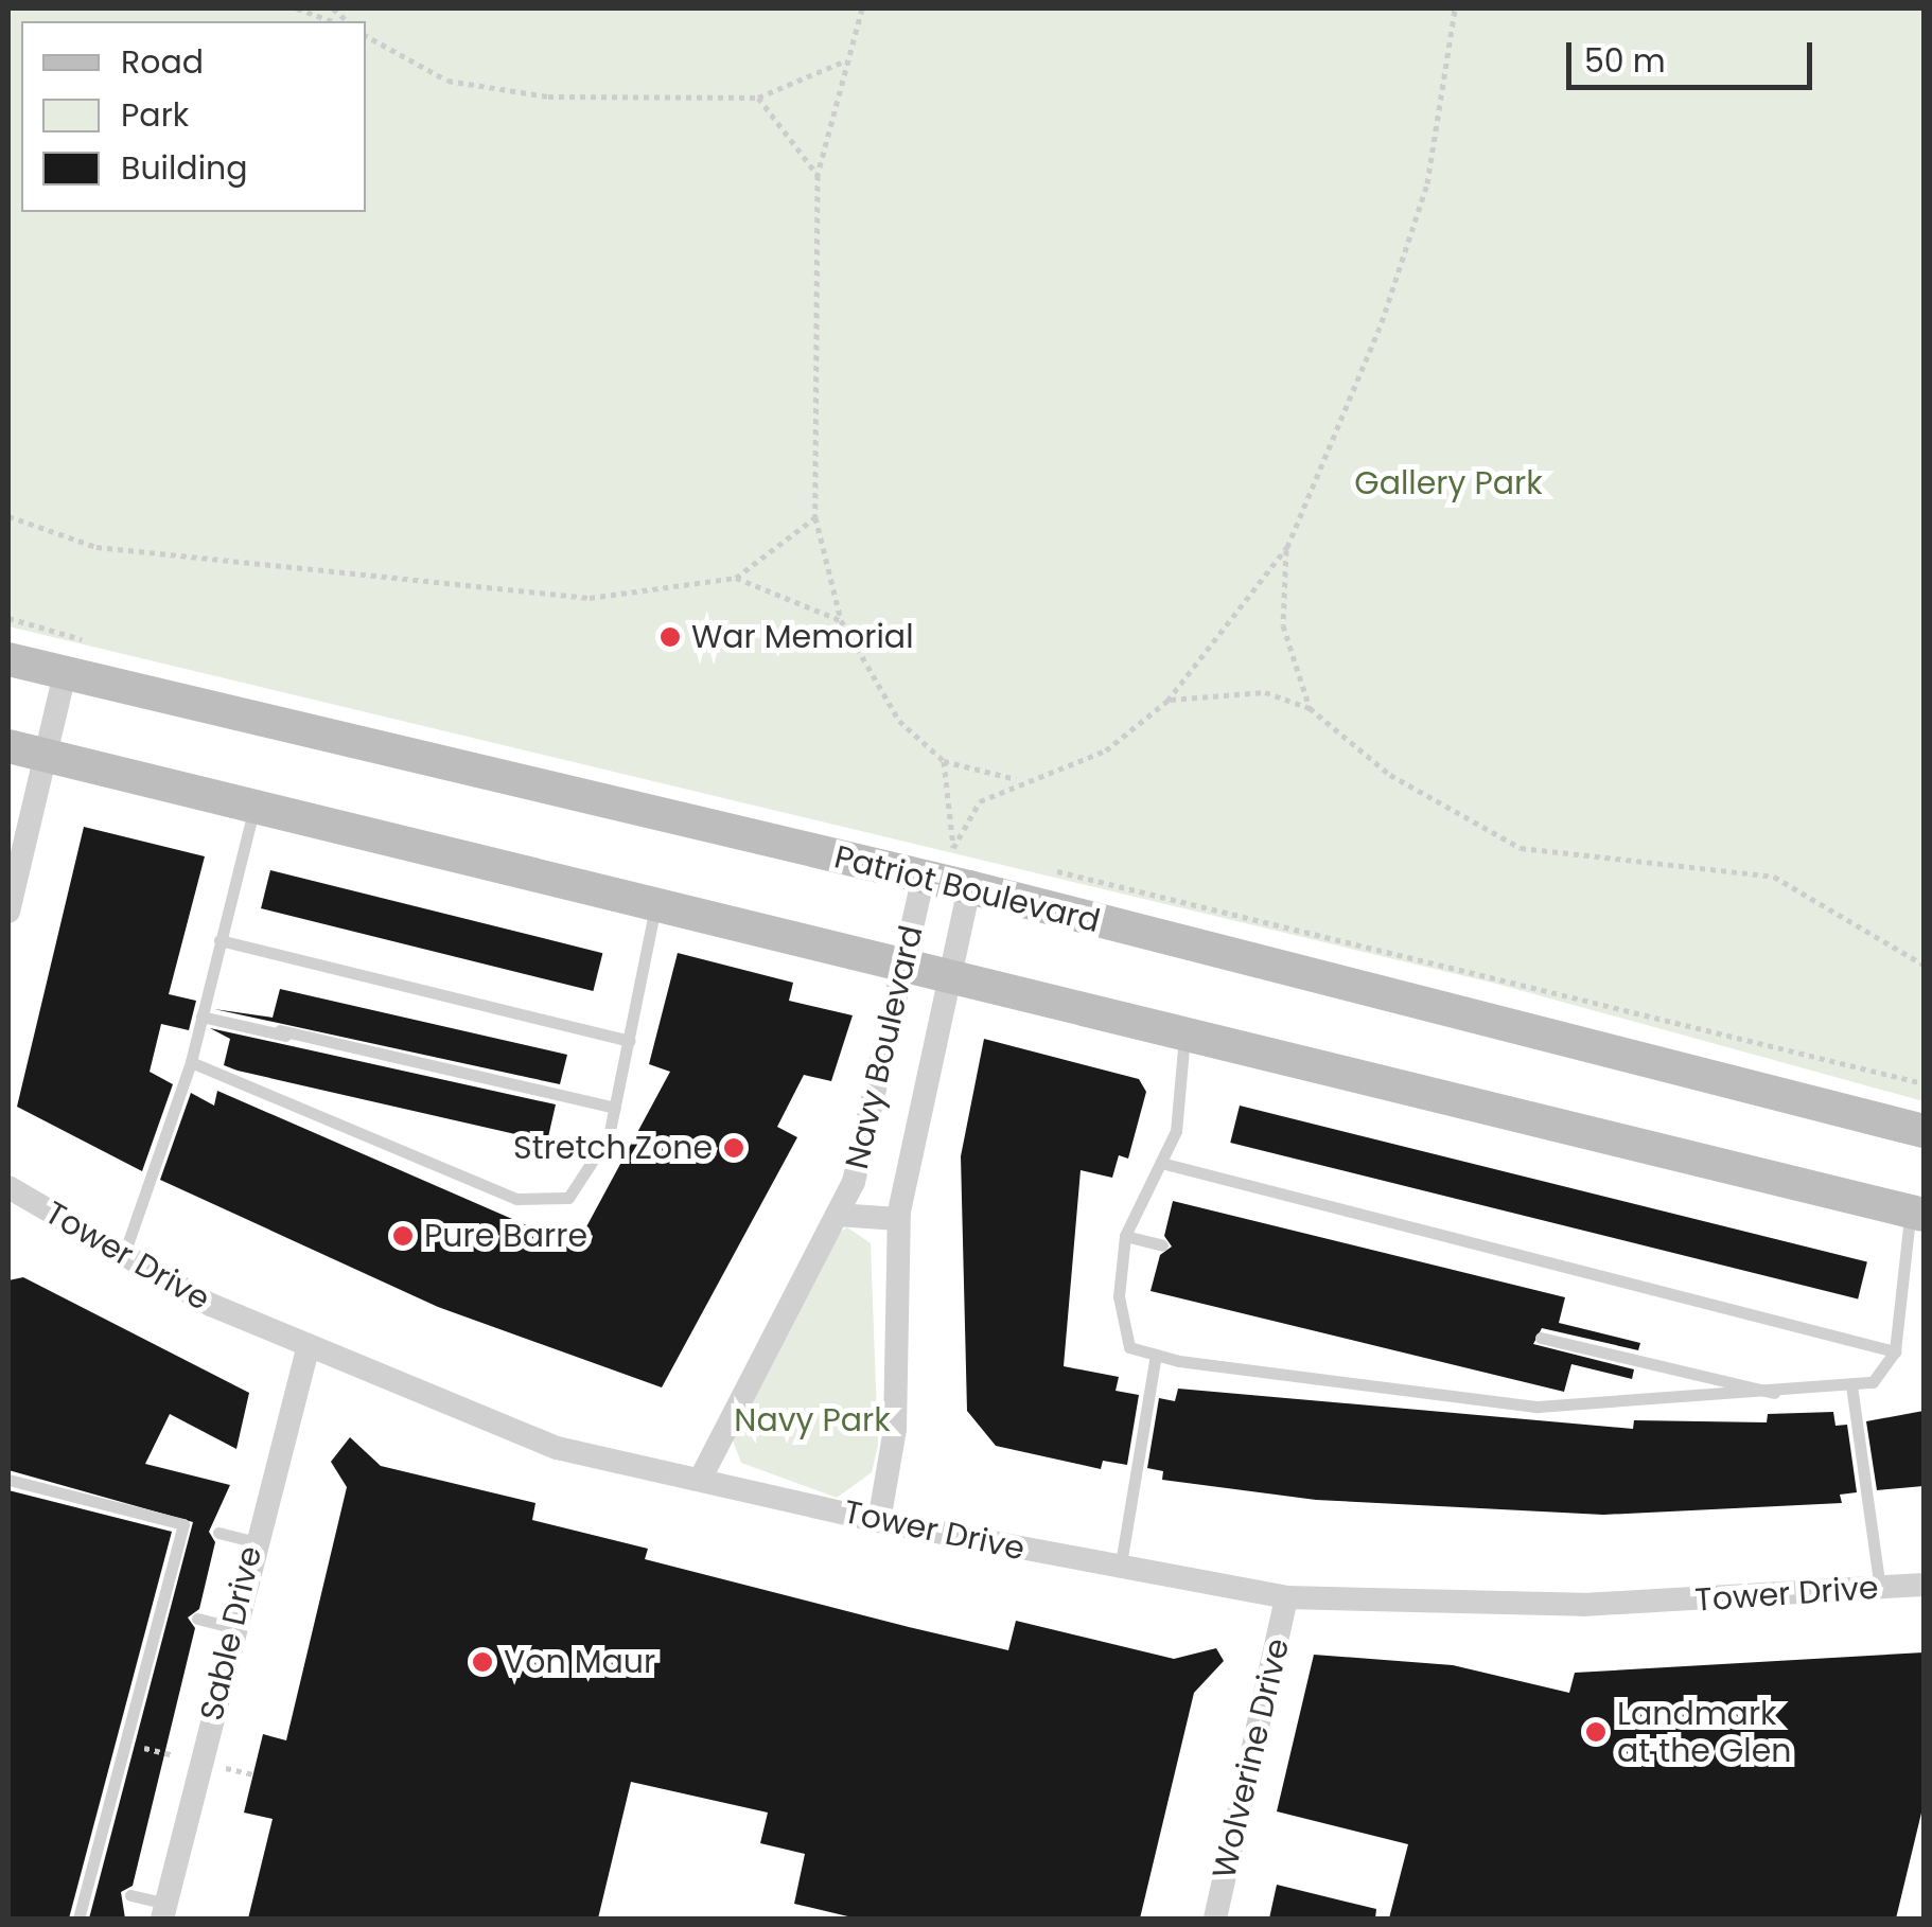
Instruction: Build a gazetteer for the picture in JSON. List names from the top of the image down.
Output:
{
  "streets": {
    "main road": ["Patriot Boulevard"],
    "street": [
      "Navy Boulevard",
      "Tower Drive",
      "Sable Drive",
      "Wolverine Drive"
    ]
  },
  "crossings": [
    ["Patriot Boulevard", "Navy Boulevard"],
    ["Navy Boulevard", "Tower Drive"],
    ["Tower Drive", "Sable Drive"],
    ["Tower Drive", "Wolverine Drive"]
  ],
  "parks": ["Gallery Park", "Navy Park"],
  "places": [
    "War Memorial",
    "Stretch Zone",
    "Pure Barre",
    "Von Maur",
    "Landmark at the Glen"
  ],
  "legend": ["Road", "Park", "Building"],
  "scale_bar": "50 m"
}
